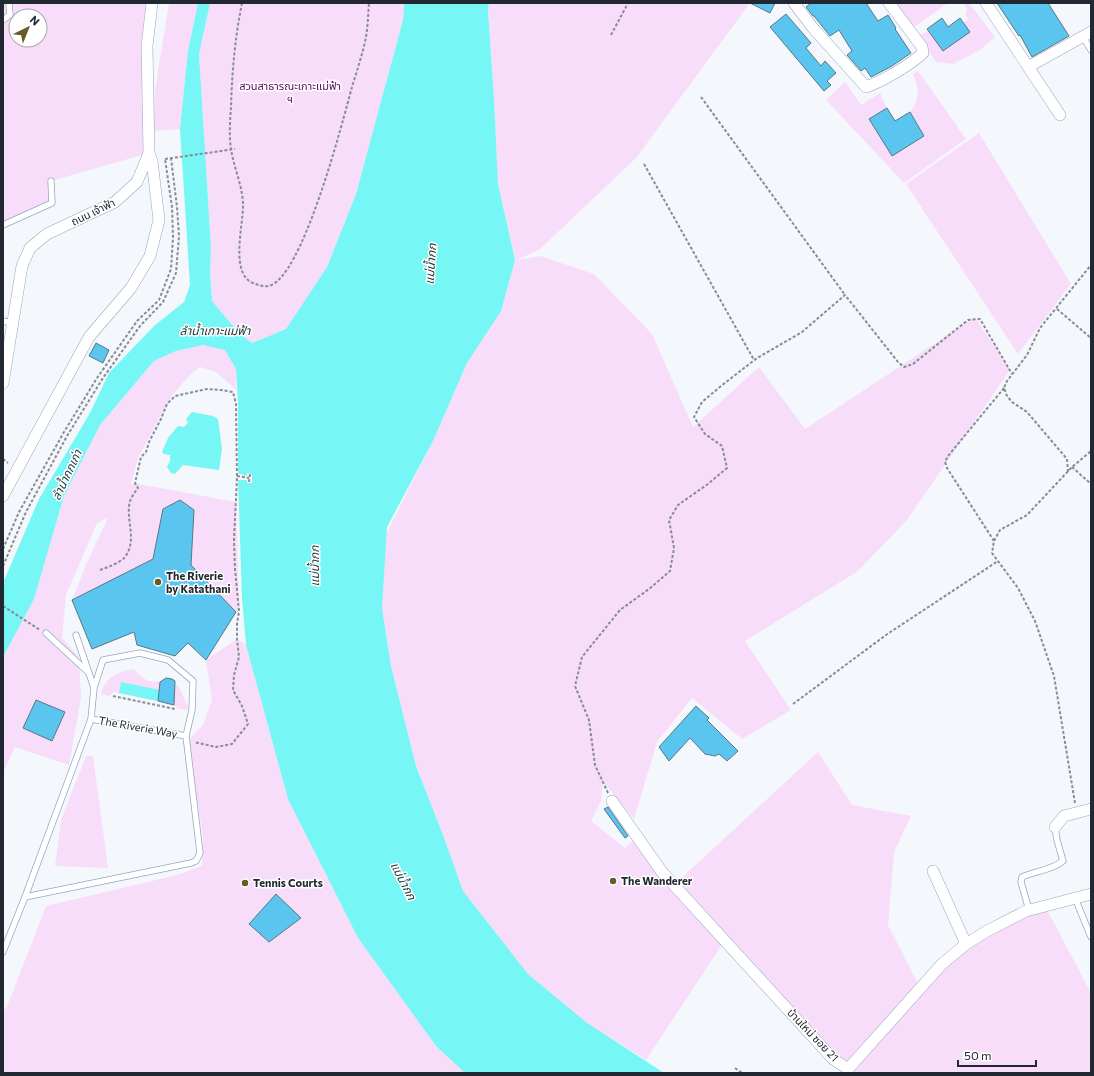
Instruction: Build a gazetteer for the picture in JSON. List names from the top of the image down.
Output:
{
  "streets": {
    "street": ["ถนน เจ้าฟ้า", "บ้านใหม่ ซอย 21"],
    "lane": ["The Riverie Way"]
  },
  "water": ["แม่น้ำกก", "ลำน้ำเกาะแม่ฟ้า", "ลำน้ำกกเก่า"],
  "parks": ["สวนสาธารณะเกาะแม่ฟ้า ฯ"],
  "places": ["The Riverie by Katathani", "The Wanderer", "Tennis Courts"],
  "scale_bar": "50 m",
  "north": "top right"
}
